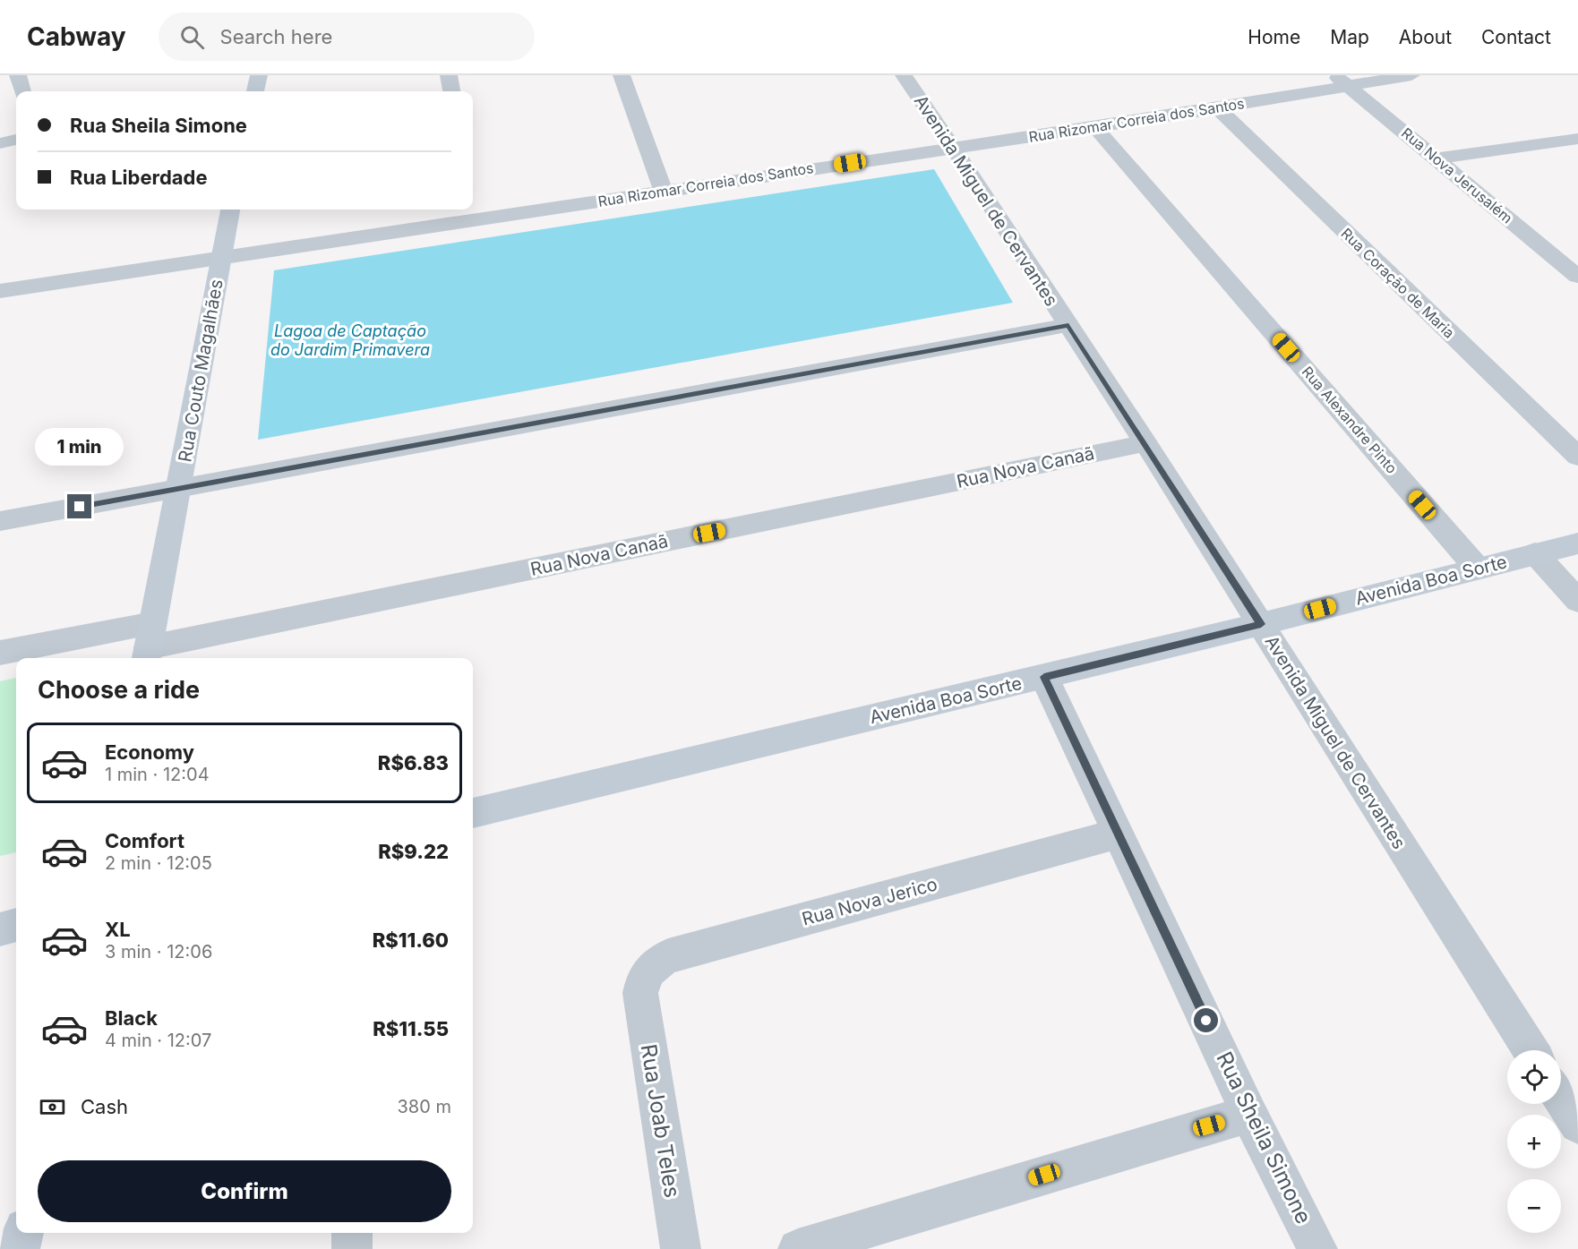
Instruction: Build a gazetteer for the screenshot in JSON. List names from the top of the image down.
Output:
{
  "streets": {
    "street": [
      "Rua Rizomar Correia dos Santos",
      "Rua Nova Jerusalém",
      "Avenida Miguel de Cervantes",
      "Rua Coração de Maria",
      "Rua Couto Magalhães",
      "Rua Alexandre Pinto",
      "Rua Nova Canaã",
      "Avenida Boa Sorte",
      "Rua Nova Jerico",
      "Rua Joab Teles",
      "Rua Sheila Simone"
    ]
  },
  "crossings": [
    ["Rua Rizomar Correia dos Santos", "Rua Nova Jerusalém"],
    ["Rua Rizomar Correia dos Santos", "Avenida Miguel de Cervantes"],
    ["Rua Rizomar Correia dos Santos", "Rua Coração de Maria"],
    ["Rua Rizomar Correia dos Santos", "Rua Couto Magalhães"],
    ["Rua Rizomar Correia dos Santos", "Rua Alexandre Pinto"],
    ["Avenida Miguel de Cervantes", "Rua Nova Canaã"],
    ["Avenida Miguel de Cervantes", "Avenida Boa Sorte"],
    ["Rua Couto Magalhães", "Rua Nova Canaã"],
    ["Rua Alexandre Pinto", "Avenida Boa Sorte"],
    ["Avenida Boa Sorte", "Rua Sheila Simone"],
    ["Rua Nova Jerico", "Rua Joab Teles"],
    ["Rua Nova Jerico", "Rua Sheila Simone"]
  ],
  "water": ["Lagoa de Captação do Jardim Primavera"],
  "page": {
    "header": "Cabway",
    "search": "Search here",
    "nav": [
      "Home",
      "Map",
      "About",
      "Contact"
    ],
    "banner": ["Rua Sheila Simone", "Rua Liberdade"],
    "bubble": "1 min",
    "heading": "Choose a ride",
    "list": [
      {
        "name": "Economy",
        "note": "1 min · 12:04",
        "value": "R$6.83"
      },
      {
        "name": "Comfort",
        "note": "2 min · 12:05",
        "value": "R$9.22"
      },
      {
        "name": "XL",
        "note": "3 min · 12:06",
        "value": "R$11.60"
      },
      {
        "name": "Black",
        "note": "4 min · 12:07",
        "value": "R$11.55"
      }
    ],
    "map_buttons": ["+", "−"],
    "pay": ["Cash", "380 m"],
    "buttons": "Confirm"
  }
}
